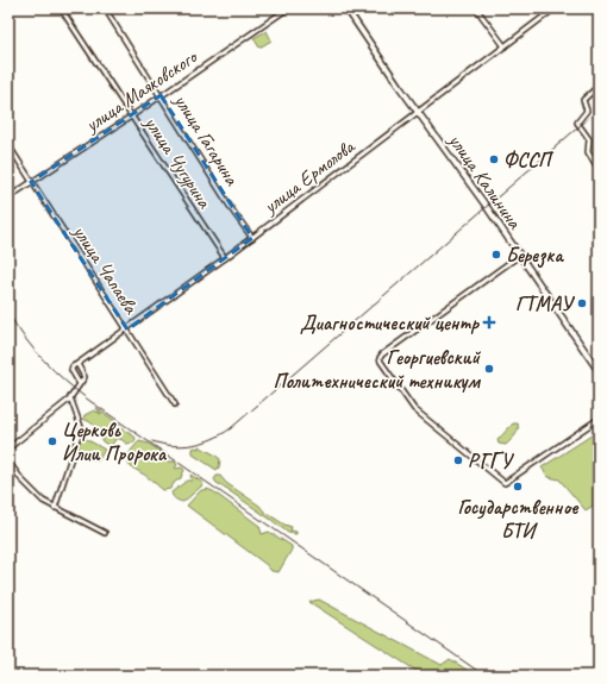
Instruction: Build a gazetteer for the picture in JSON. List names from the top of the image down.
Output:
{
  "streets": {
    "main road": ["улица Калинина"],
    "street": [
      "улица Маяковского",
      "улица Гагарина",
      "улица Чугурина",
      "улица Ермолова",
      "улица Чапаева"
    ]
  },
  "crossings": [
    ["улица Маяковского", "улица Гагарина"],
    ["улица Маяковского", "улица Чугурина"],
    ["улица Маяковского", "улица Чапаева"],
    ["улица Гагарина", "улица Ермолова"],
    ["улица Чугурина", "улица Ермолова"],
    ["улица Ермолова", "улица Калинина"],
    ["улица Ермолова", "улица Чапаева"]
  ],
  "places": {
    "other": [
      "ФССП",
      "Березка",
      "ГТМАУ",
      "Георгиевский Политехнический техникум",
      "Церковь Илии Пророка",
      "РГГУ",
      "Государственное БТИ"
    ],
    "health": ["Диагностический центр"]
  }
}
